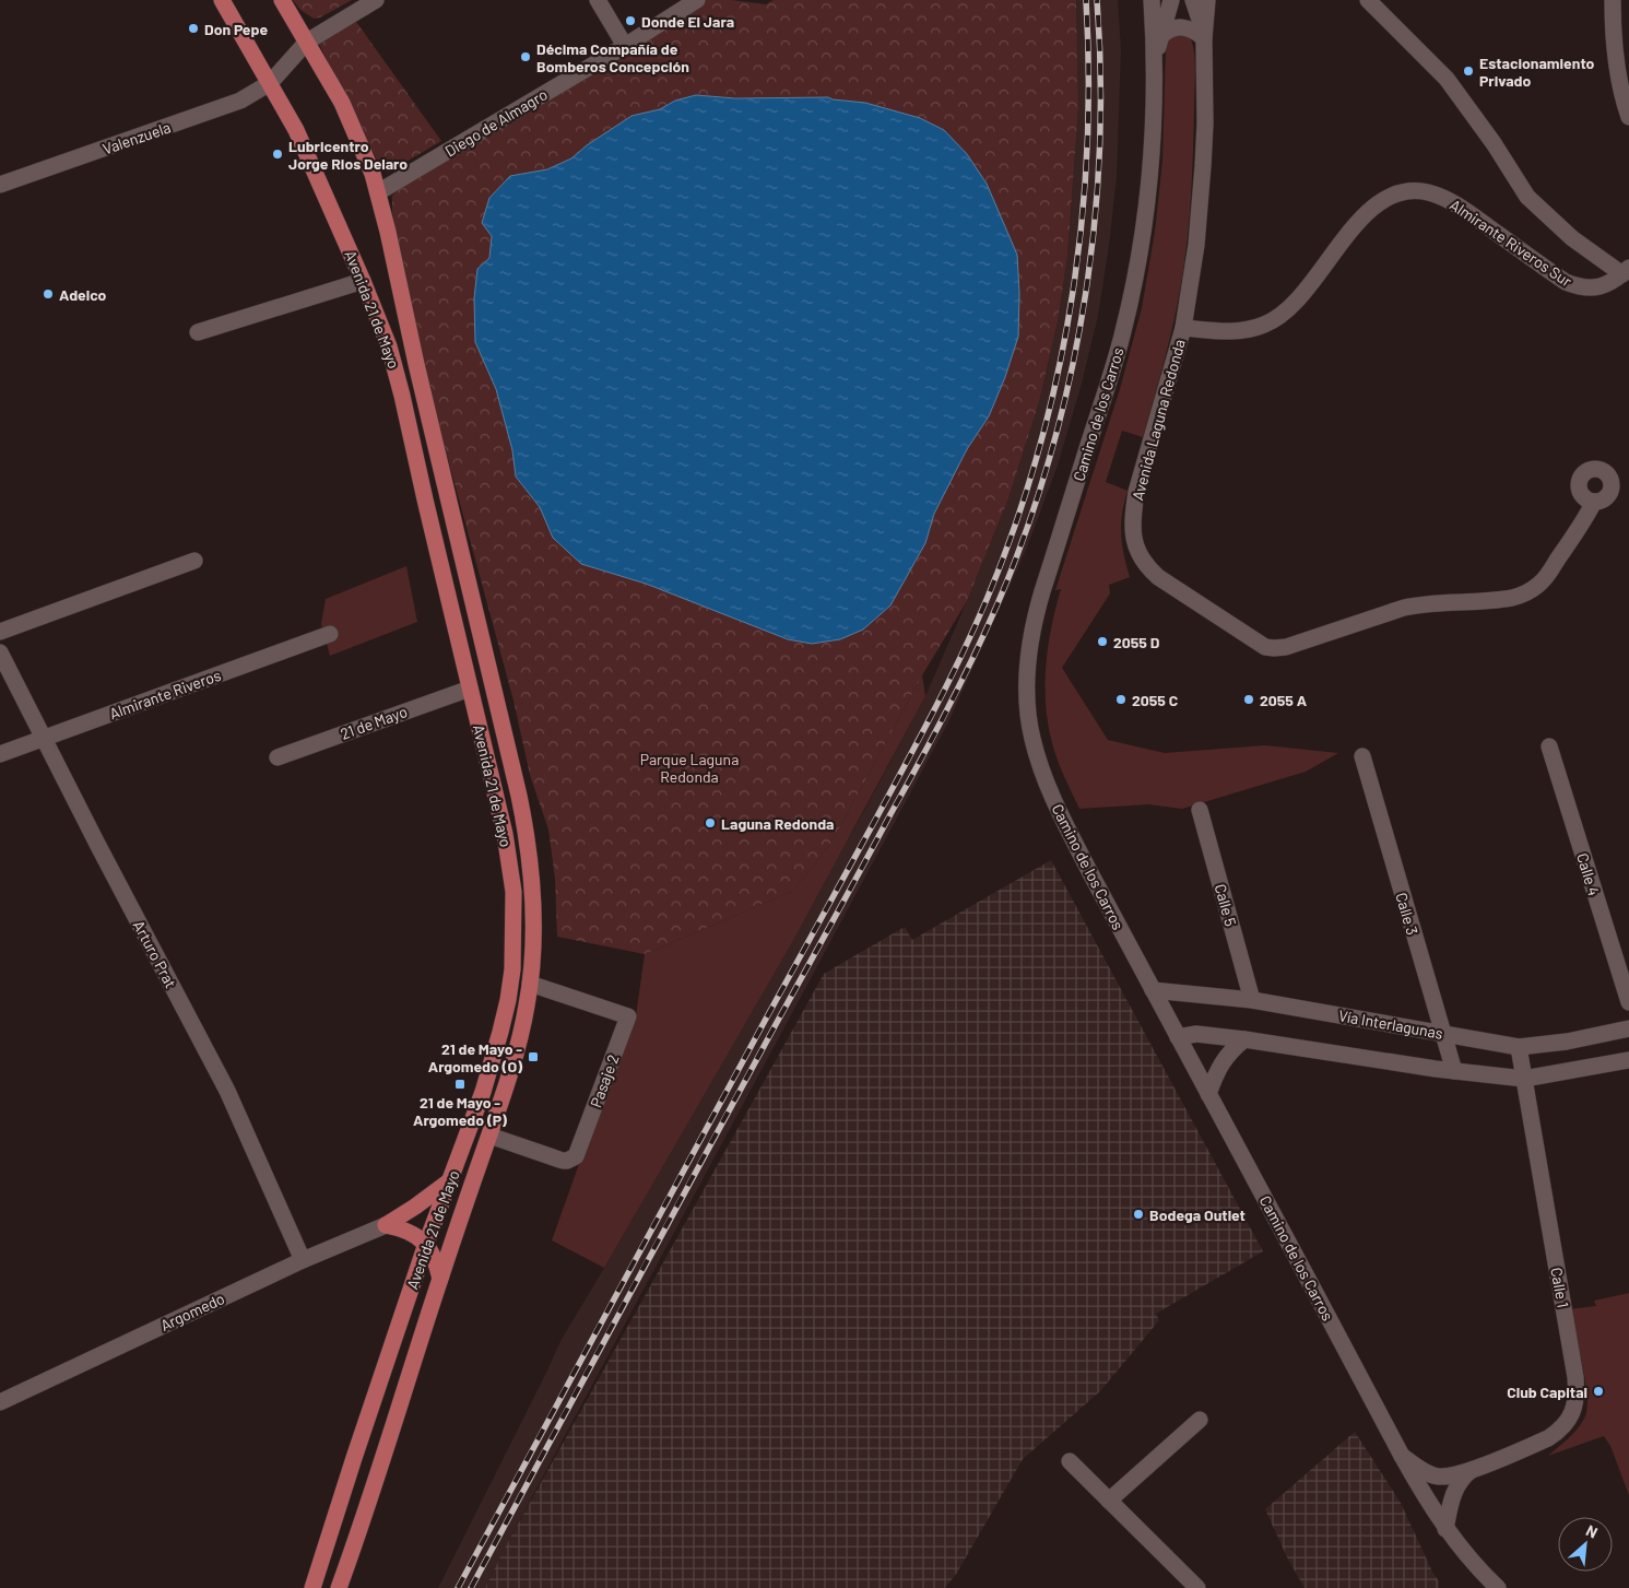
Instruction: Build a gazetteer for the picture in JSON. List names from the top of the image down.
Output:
{
  "streets": {
    "main road": ["Avenida 21 de Mayo"],
    "street": [
      "Diego de Almagro",
      "Valenzuela",
      "Almirante Riveros Sur",
      "Camino de los Carros",
      "Avenida Laguna Redonda",
      "Almirante Riveros",
      "21 de Mayo",
      "Calle 4",
      "Calle 5",
      "Calle 3",
      "Arturo Prat",
      "Vía Interlagunas",
      "Pasaje 2",
      "Calle 1",
      "Argomedo"
    ]
  },
  "crossings": [
    ["Diego de Almagro", "Avenida 21 de Mayo"],
    ["Valenzuela", "Avenida 21 de Mayo"],
    ["Almirante Riveros Sur", "Avenida Laguna Redonda"],
    ["Avenida 21 de Mayo", "21 de Mayo"],
    ["Avenida 21 de Mayo", "Pasaje 2"],
    ["Camino de los Carros", "Vía Interlagunas"],
    ["Camino de los Carros", "Calle 1"],
    ["Almirante Riveros", "Arturo Prat"],
    ["Calle 5", "Vía Interlagunas"],
    ["Calle 3", "Vía Interlagunas"],
    ["Arturo Prat", "Argomedo"],
    ["Vía Interlagunas", "Calle 1"]
  ],
  "parks": ["Parque Laguna Redonda"],
  "places": {
    "other": [
      "Donde El Jara",
      "Don Pepe",
      "Décima Compañía de Bomberos Concepción",
      "Estacionamiento Privado",
      "Lubricentro Jorge Rios Delaro",
      "Adelco",
      "2055 D",
      "2055 C",
      "2055 A",
      "Laguna Redonda",
      "Bodega Outlet",
      "Club Capital"
    ],
    "transit": ["21 de Mayo - Argomedo (O)", "21 de Mayo - Argomedo (P)"]
  },
  "north": "top right"
}
